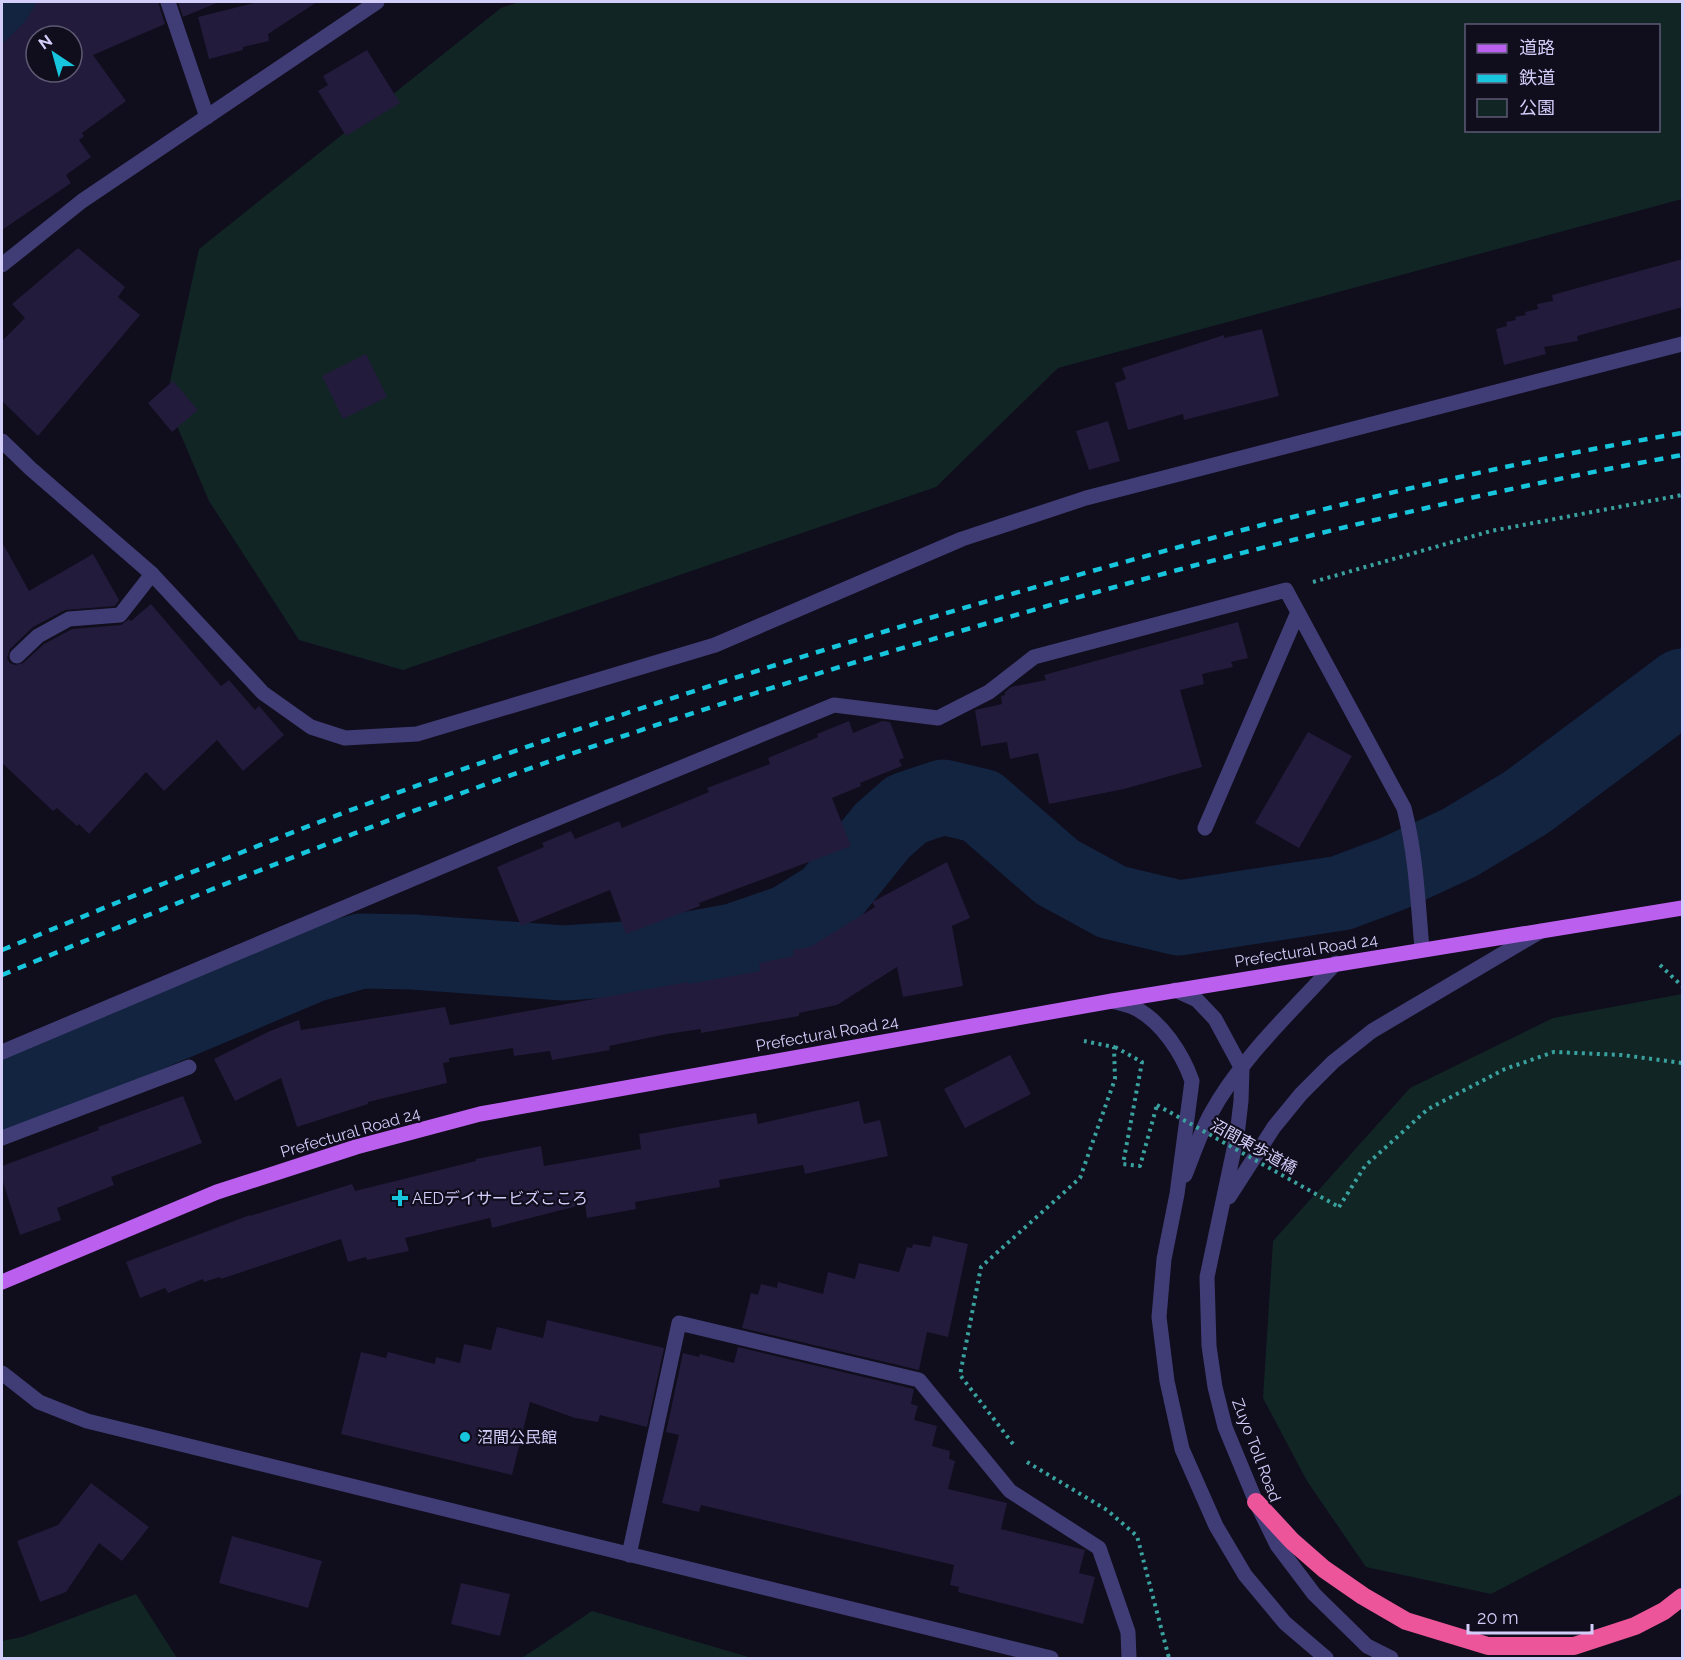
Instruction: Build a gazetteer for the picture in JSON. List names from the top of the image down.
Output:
{
  "streets": {
    "main road": ["Prefectural Road 24"],
    "street": ["Zuyo Toll Road"],
    "path": ["沼間東歩道橋"]
  },
  "places": {
    "health": ["AEDデイサービズこころ"],
    "other": ["沼間公民館"]
  },
  "legend": ["道路", "鉄道", "公園"],
  "scale_bar": "20 m",
  "north": "top left"
}
